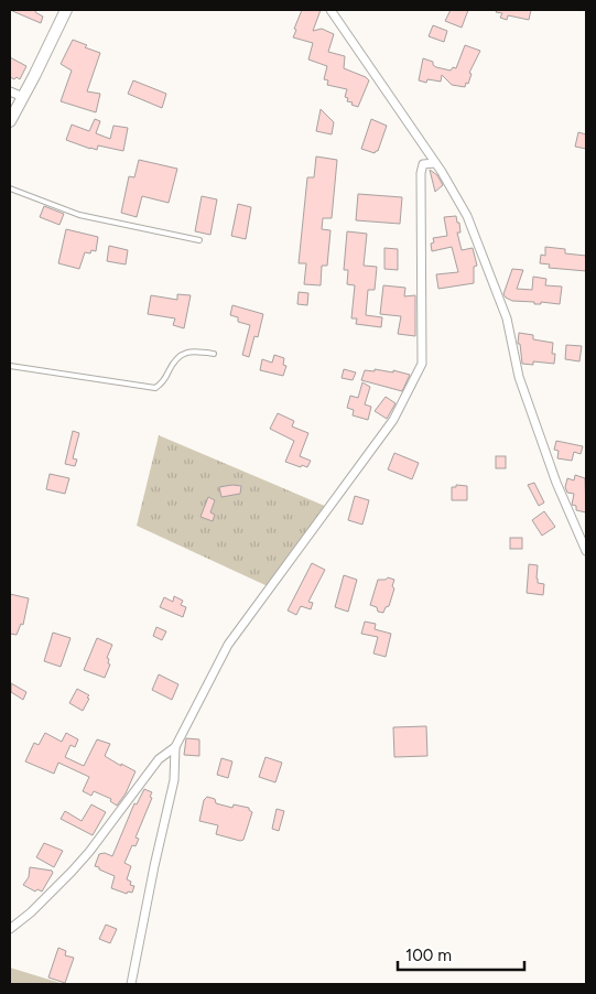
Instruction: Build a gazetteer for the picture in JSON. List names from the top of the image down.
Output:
{
  "scale_bar": "100 m"
}
